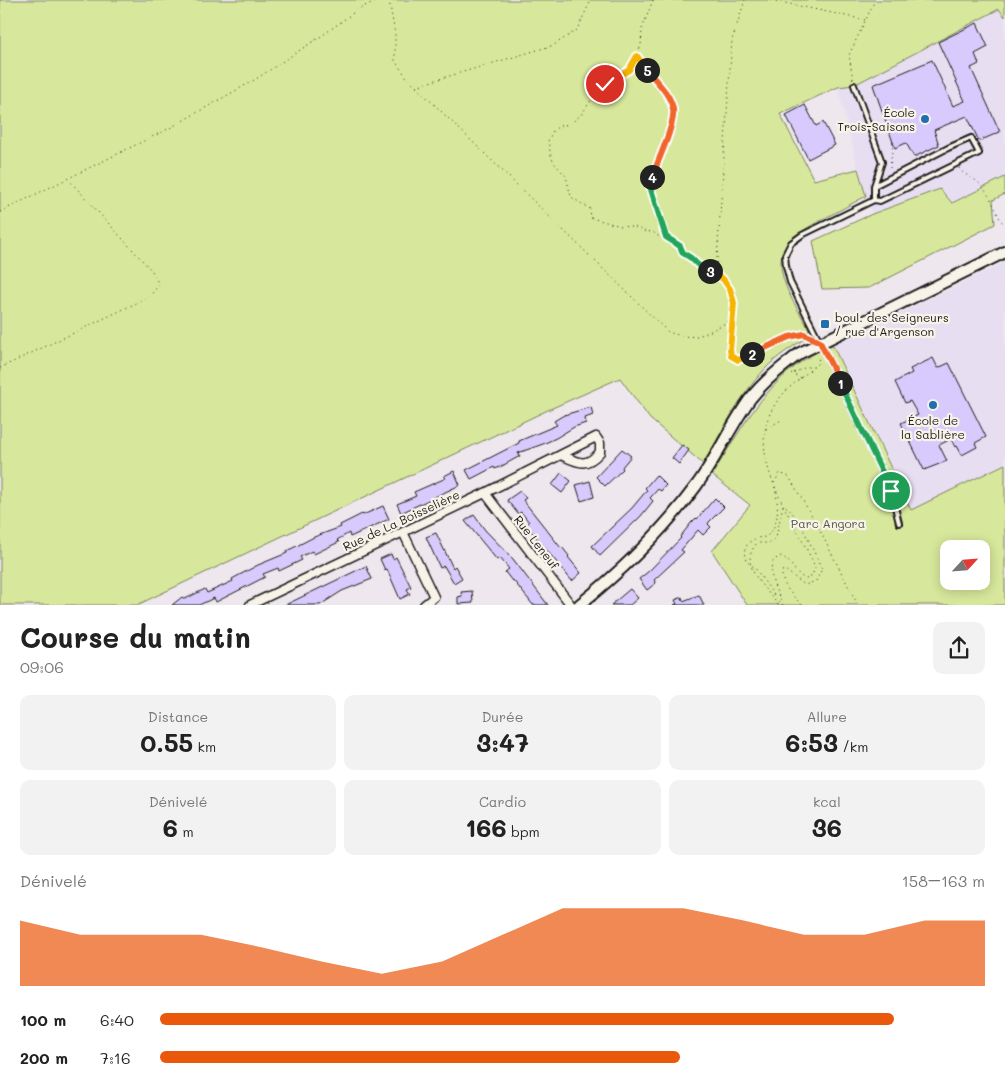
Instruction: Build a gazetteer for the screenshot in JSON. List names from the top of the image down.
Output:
{
  "streets": {
    "street": ["Rue de La Boisselière", "Rue Leneuf"]
  },
  "crossings": [
    ["Rue de La Boisselière", "Rue Leneuf"]
  ],
  "parks": ["Parc Angora"],
  "places": {
    "other": ["École Trois-Saisons", "École de la Sablière"],
    "transit": ["boul. des Seigneurs / rue d'Argenson"]
  },
  "north": "top right",
  "page": {
    "pins": [
      "5",
      "4",
      "3",
      "2",
      "1"
    ],
    "heading": ["Course du matin", "09:06"],
    "stats": [
      ["Distance", "0.55 km"],
      ["Durée", "3:47"],
      ["Allure", "6:53 /km"],
      ["Dénivelé", "6 m"],
      ["Cardio", "166 bpm"],
      ["kcal", "36"]
    ],
    "chart": ["Dénivelé", "158–163 m"],
    "list": [
      {
        "name": "100 m",
        "note": "6:40"
      },
      {
        "name": "200 m",
        "note": "7:16"
      }
    ]
  }
}
